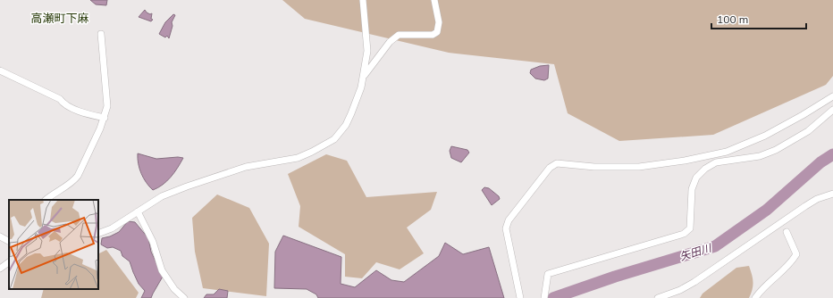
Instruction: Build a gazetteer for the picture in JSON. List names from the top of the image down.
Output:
{
  "districts": ["高瀬町下麻"],
  "water": ["矢田川"],
  "scale_bar": "100 m"
}
